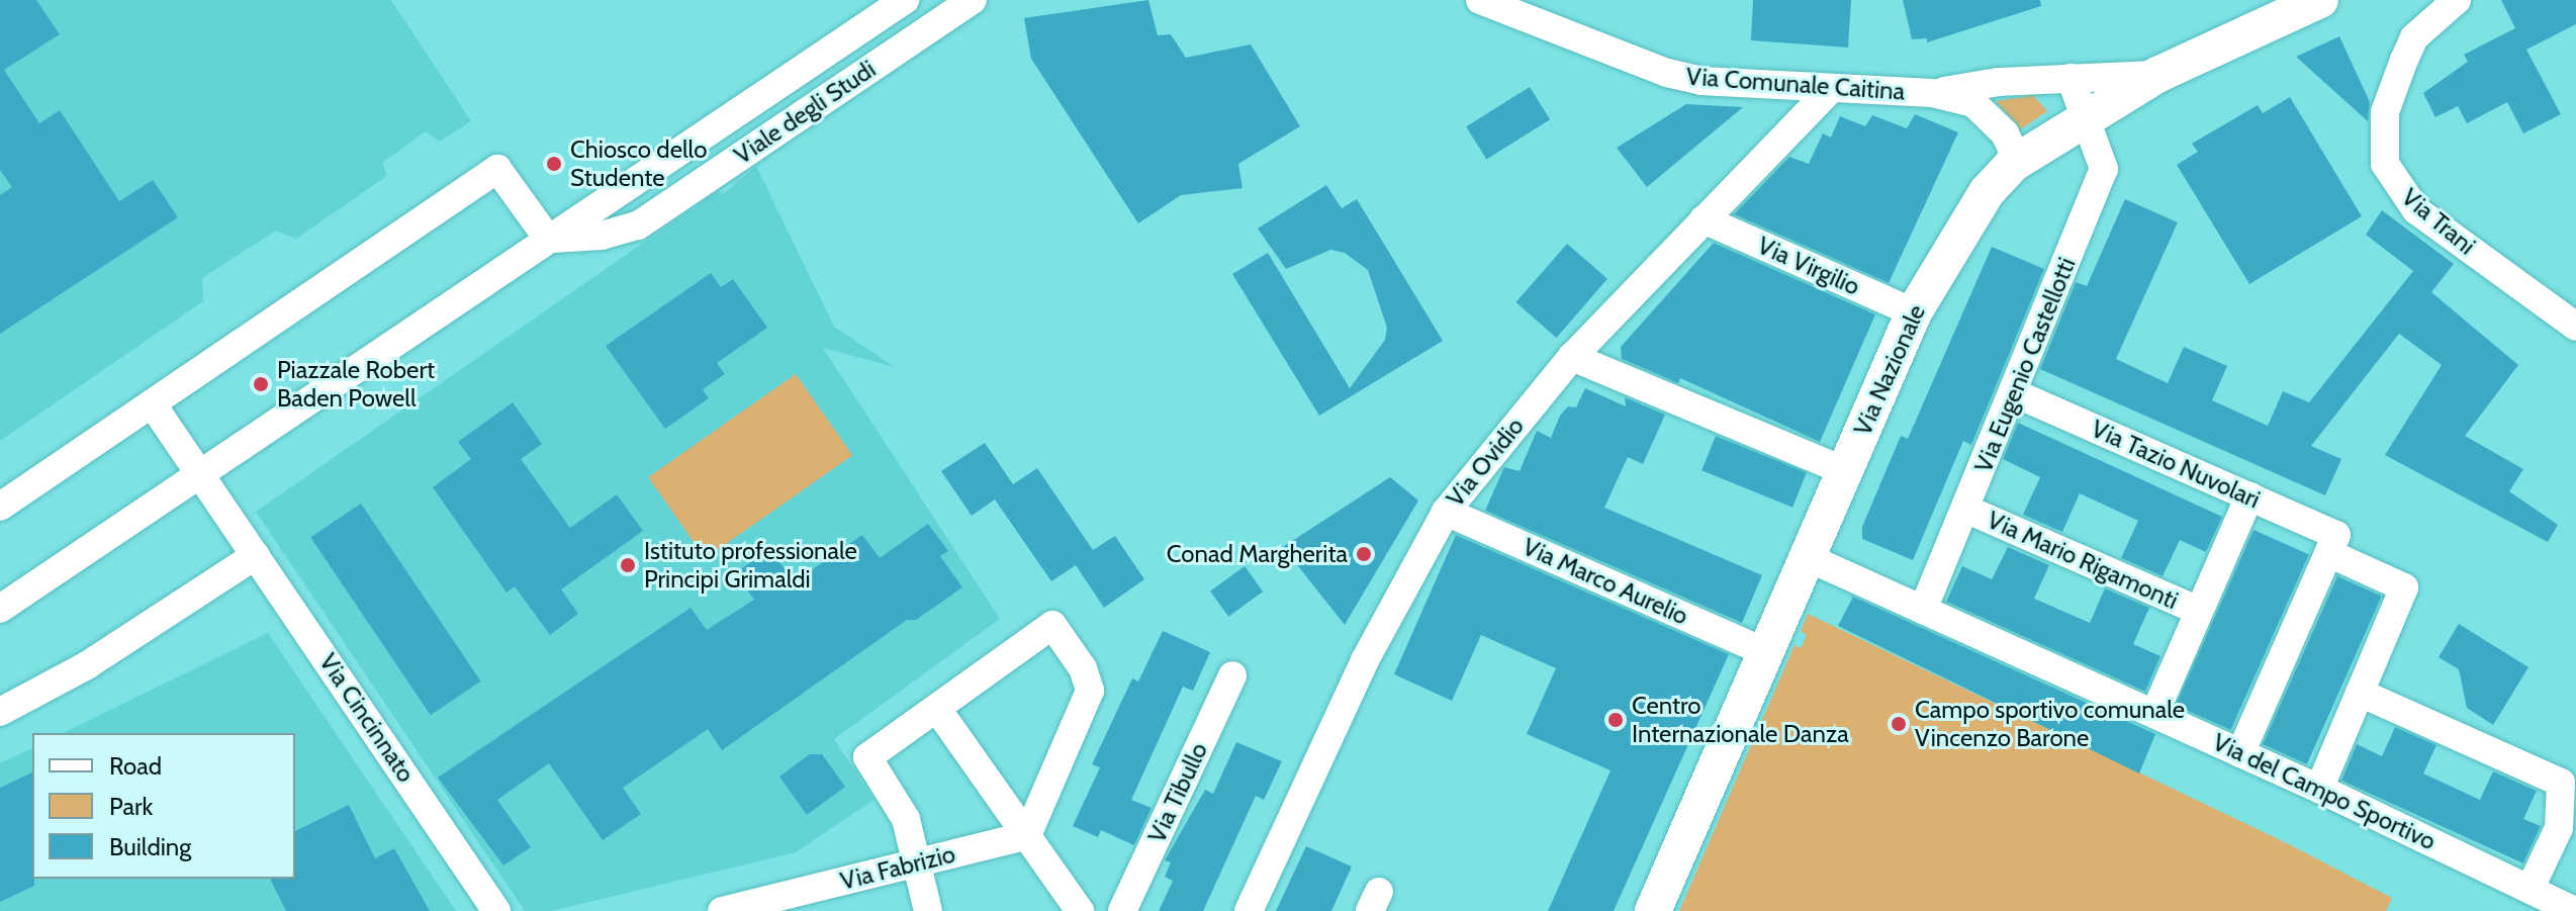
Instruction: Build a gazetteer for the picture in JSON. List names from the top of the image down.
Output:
{
  "streets": {
    "street": [
      "Via Comunale Caitina",
      "Viale degli Studi",
      "Via Trani",
      "Via Virgilio",
      "Via Eugenio Castellotti",
      "Via Nazionale",
      "Via Ovidio",
      "Via Tazio Nuvolari",
      "Via Mario Rigamonti",
      "Via Marco Aurelio",
      "Via Cincinnato",
      "Via del Campo Sportivo",
      "Via Tibullo",
      "Via Fabrizio"
    ]
  },
  "crossings": [
    ["Via Comunale Caitina", "Via Ovidio"],
    ["Viale degli Studi", "Via Cincinnato"],
    ["Via Virgilio", "Via Nazionale"],
    ["Via Virgilio", "Via Ovidio"],
    ["Via Eugenio Castellotti", "Via Nazionale"],
    ["Via Eugenio Castellotti", "Via Tazio Nuvolari"],
    ["Via Eugenio Castellotti", "Via Mario Rigamonti"],
    ["Via Eugenio Castellotti", "Via del Campo Sportivo"],
    ["Via Nazionale", "Via Marco Aurelio"],
    ["Via Nazionale", "Via del Campo Sportivo"],
    ["Via Ovidio", "Via Marco Aurelio"]
  ],
  "places": [
    "Chiosco dello Studente",
    "Piazzale Robert Baden Powell",
    "Conad Margherita",
    "Istituto professionale Principi Grimaldi",
    "Centro Internazionale Danza",
    "Campo sportivo comunale Vincenzo Barone"
  ],
  "legend": ["Road", "Park", "Building"]
}
